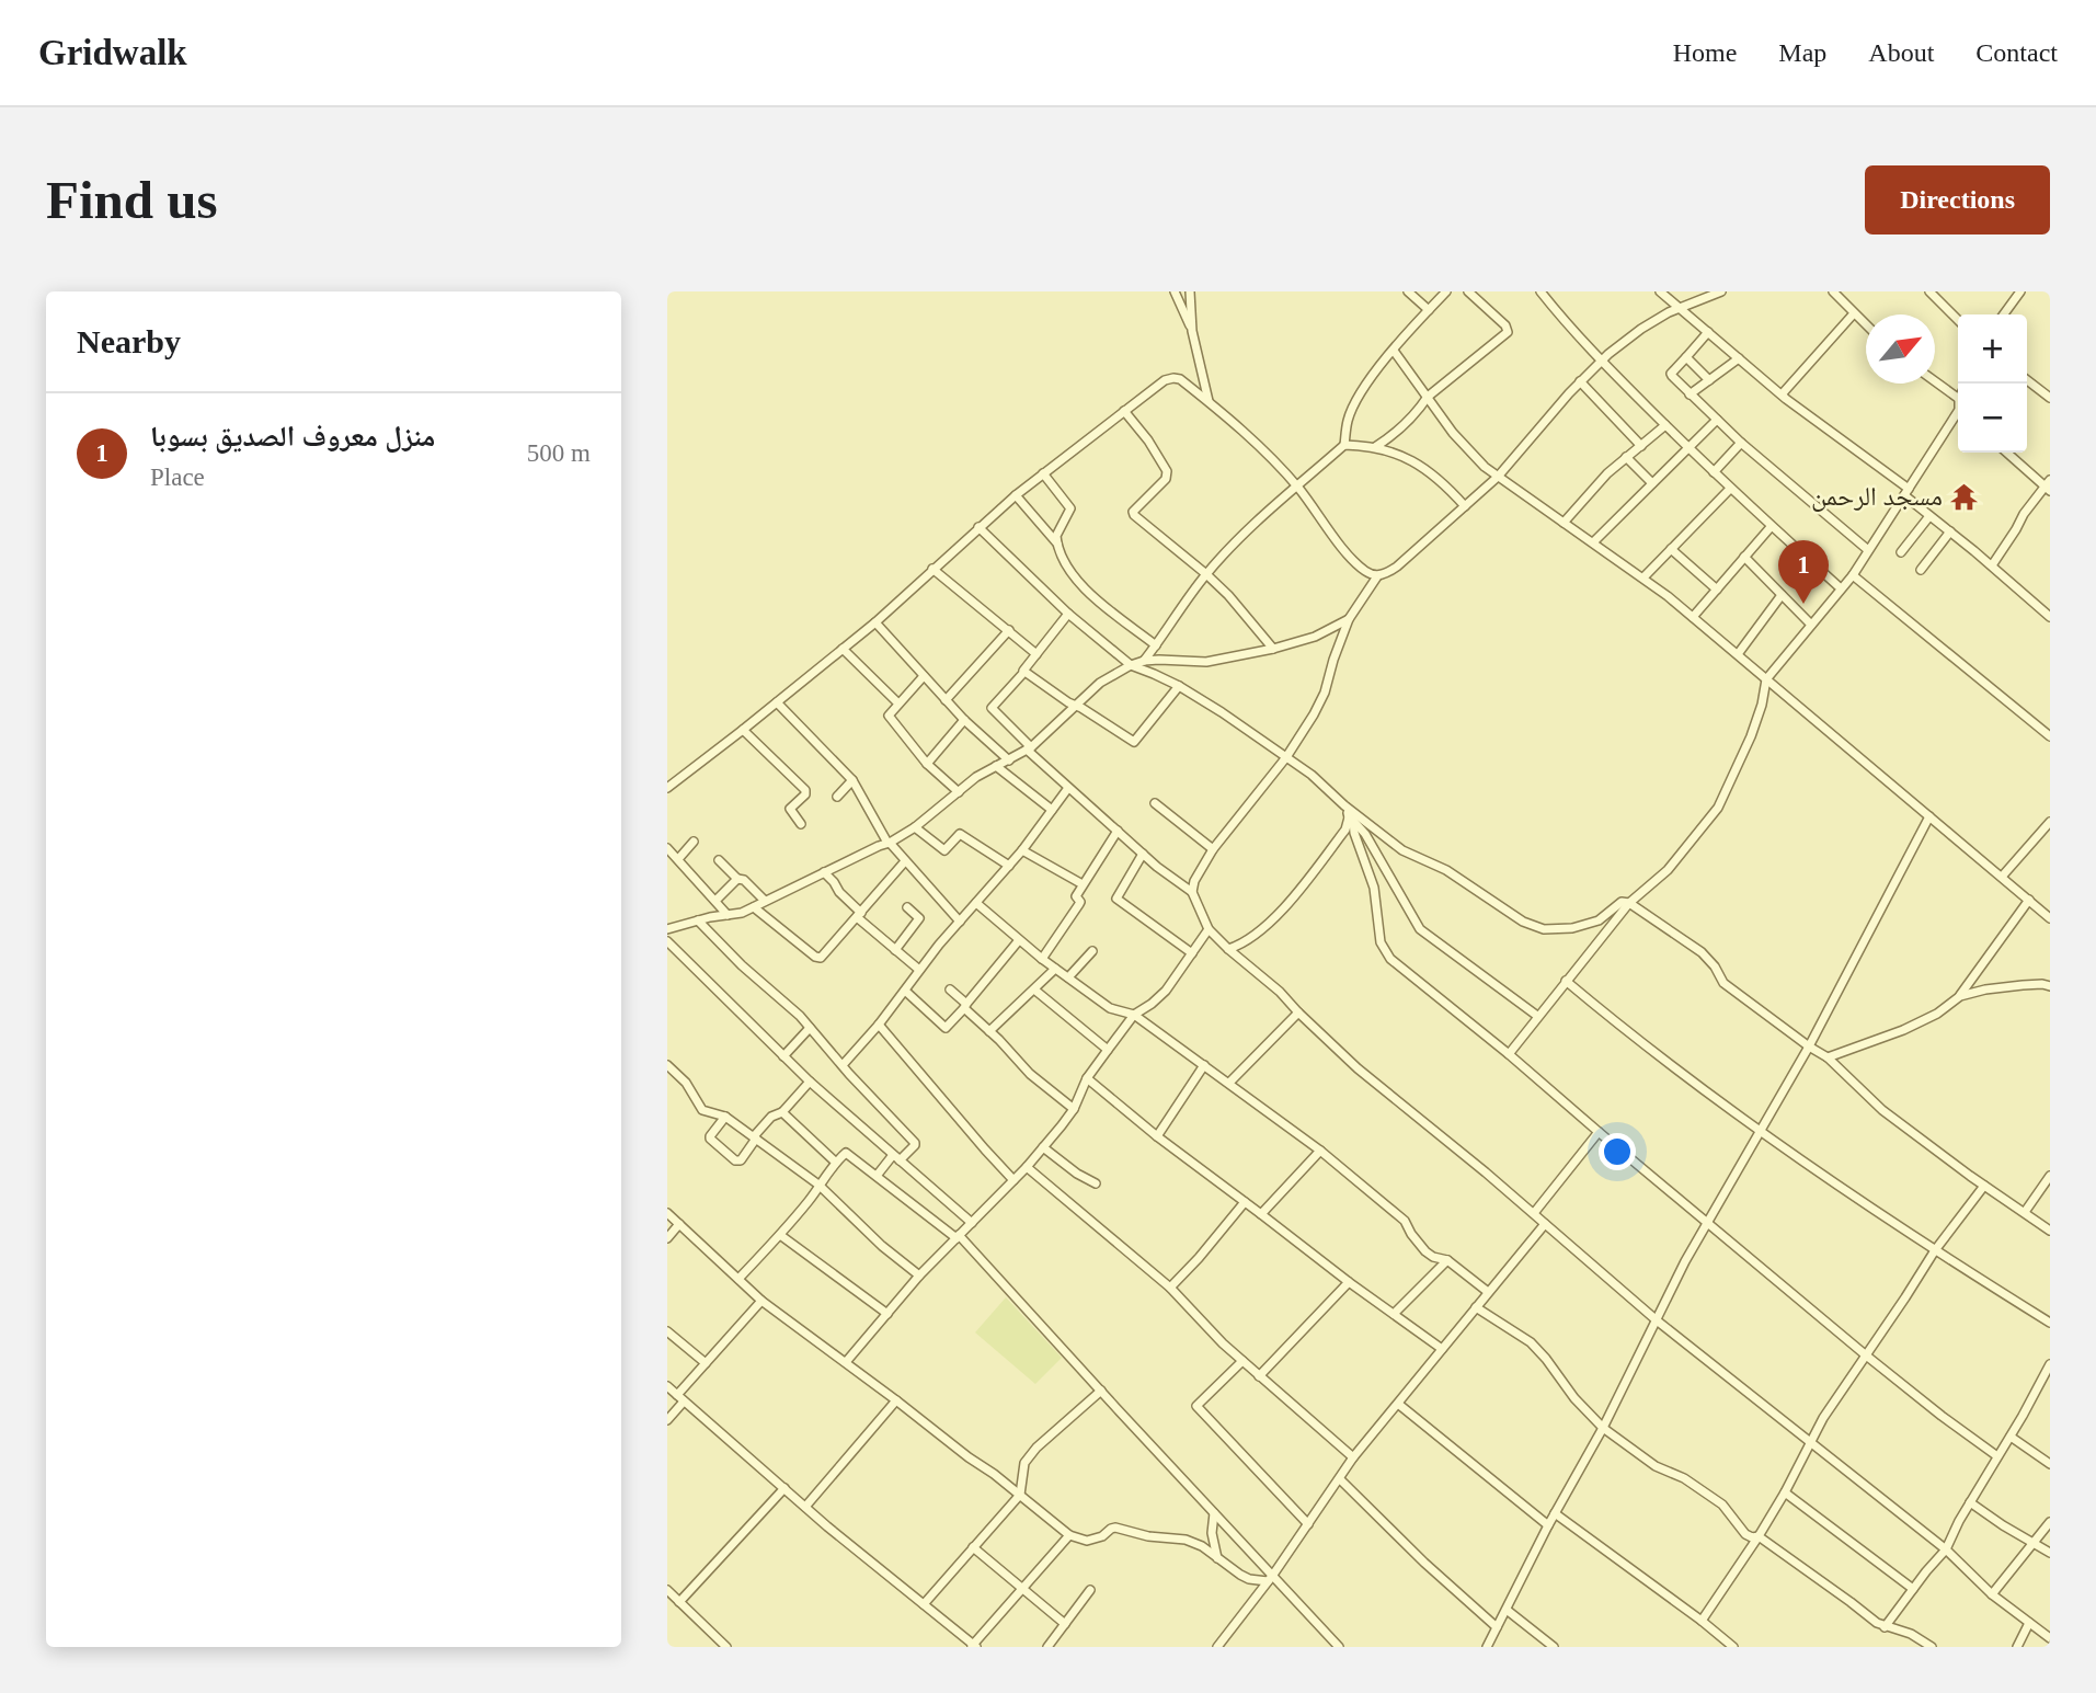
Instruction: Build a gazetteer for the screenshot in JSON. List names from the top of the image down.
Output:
{
  "places": {
    "temple": ["مسجد الرحمن"]
  },
  "north": "top right",
  "page": {
    "header": "Gridwalk",
    "nav": [
      "Home",
      "Map",
      "About",
      "Contact"
    ],
    "buttons": "Directions",
    "title": "Find us",
    "heading": "Nearby",
    "map_buttons": ["+", "−"],
    "list": [
      {
        "mark": "1",
        "name": "منزل معروف الصديق بسوبا",
        "note": "Place",
        "value": "500 m"
      }
    ],
    "pins": "1"
  }
}
